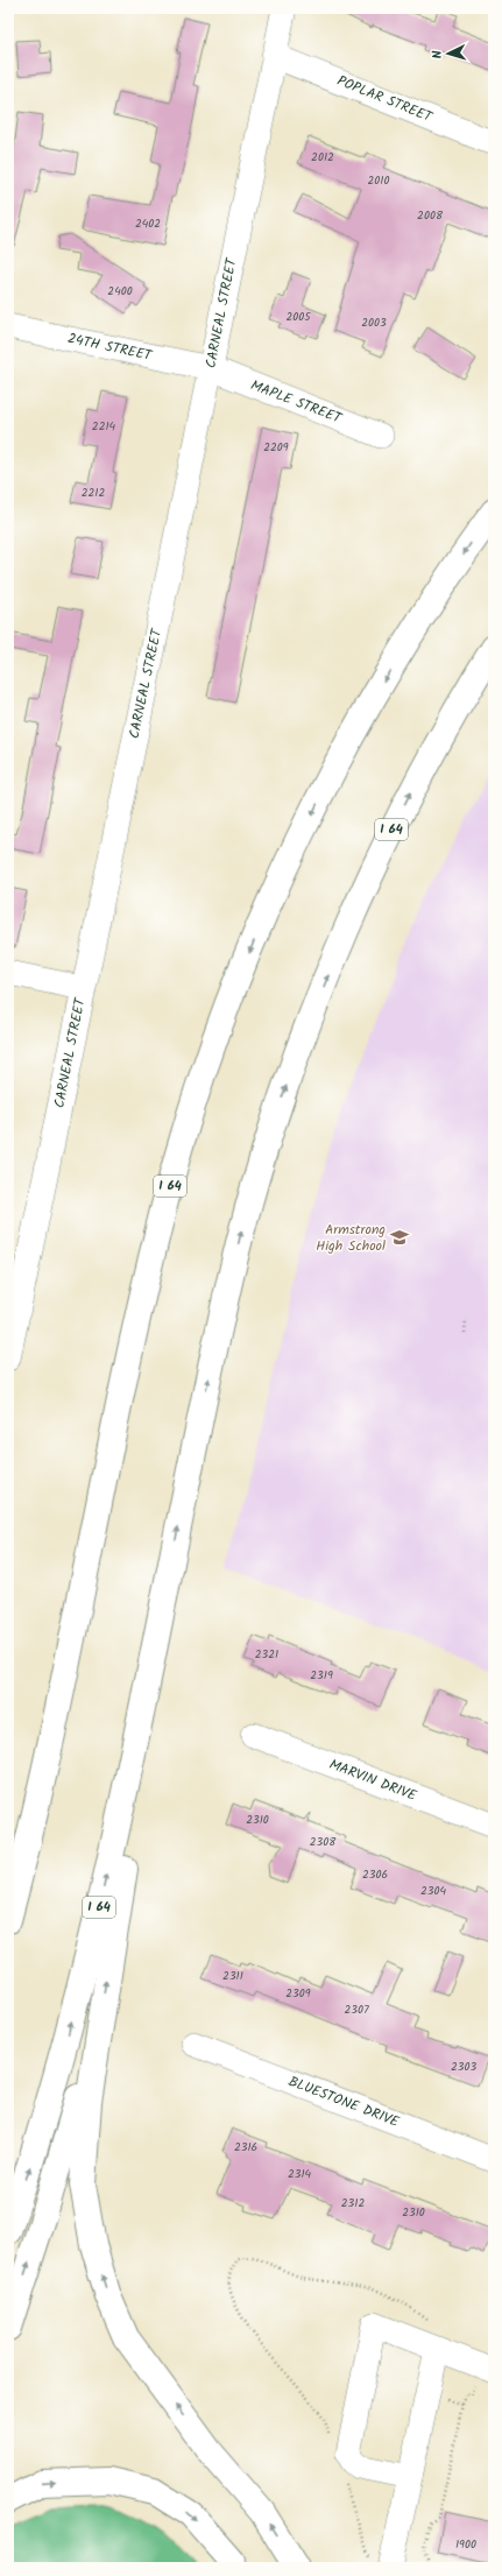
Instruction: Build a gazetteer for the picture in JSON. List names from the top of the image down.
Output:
{
  "streets": {
    "highway": ["I 64"],
    "street": [
      "POPLAR STREET",
      "CARNEAL STREET",
      "24TH STREET",
      "MAPLE STREET",
      "MARVIN DRIVE",
      "BLUESTONE DRIVE"
    ]
  },
  "crossings": [
    ["POPLAR STREET", "CARNEAL STREET"],
    ["CARNEAL STREET", "24TH STREET"],
    ["CARNEAL STREET", "MAPLE STREET"],
    ["24TH STREET", "MAPLE STREET"]
  ],
  "places": {
    "school or university": ["Armstrong High School"]
  },
  "house_numbers": [
    "2012",
    "2010",
    "2008",
    "2402",
    "2400",
    "2005",
    "2003",
    "2214",
    "2209",
    "2212",
    "2321",
    "2319",
    "2310",
    "2308",
    "2306",
    "2304",
    "2311",
    "2309",
    "2307",
    "2303",
    "2316",
    "2314",
    "2312",
    "2310",
    "1900"
  ],
  "north": "left"
}
